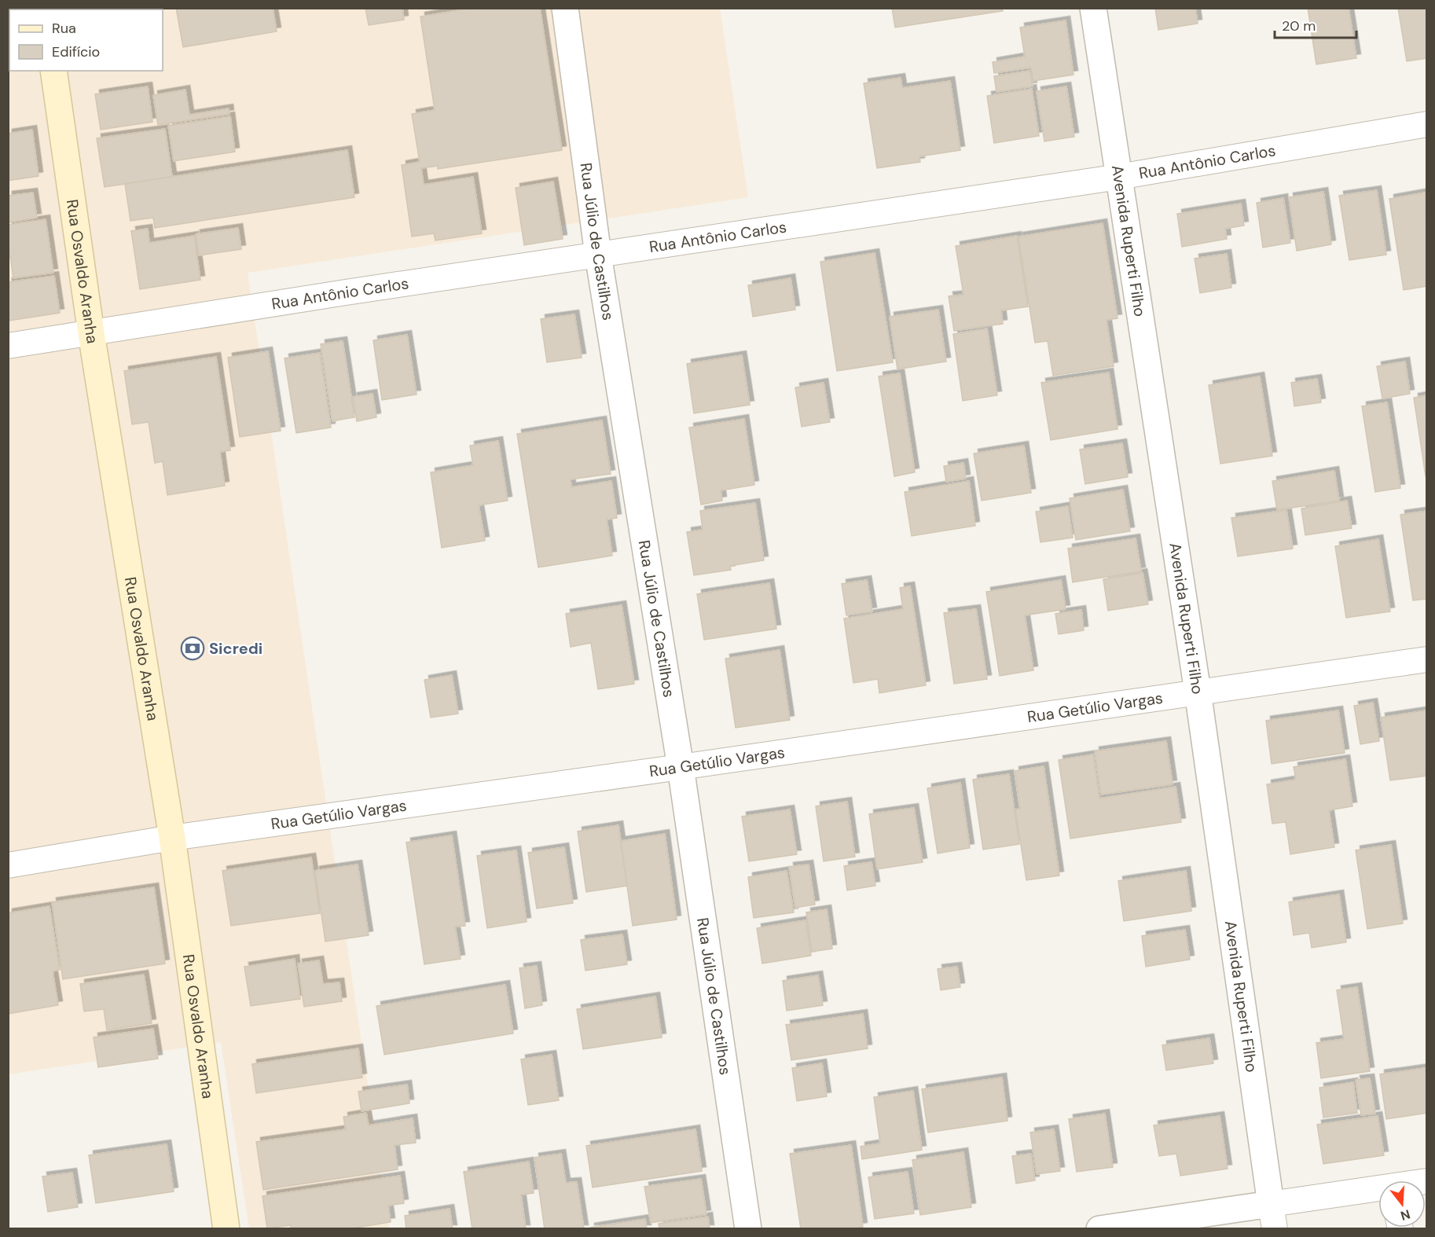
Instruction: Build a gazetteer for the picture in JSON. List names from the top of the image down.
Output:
{
  "streets": {
    "main road": ["Rua Osvaldo Aranha"],
    "street": [
      "Rua Antônio Carlos",
      "Avenida Ruperti Filho",
      "Rua Júlio de Castilhos",
      "Rua Getúlio Vargas"
    ]
  },
  "crossings": [
    ["Rua Antônio Carlos", "Avenida Ruperti Filho"],
    ["Rua Antônio Carlos", "Rua Júlio de Castilhos"],
    ["Rua Antônio Carlos", "Rua Osvaldo Aranha"],
    ["Avenida Ruperti Filho", "Rua Getúlio Vargas"],
    ["Rua Júlio de Castilhos", "Rua Getúlio Vargas"],
    ["Rua Osvaldo Aranha", "Rua Getúlio Vargas"]
  ],
  "places": {
    "bank": ["Sicredi"]
  },
  "legend": ["Rua", "Edifício"],
  "scale_bar": "20 m",
  "north": "bottom"
}
